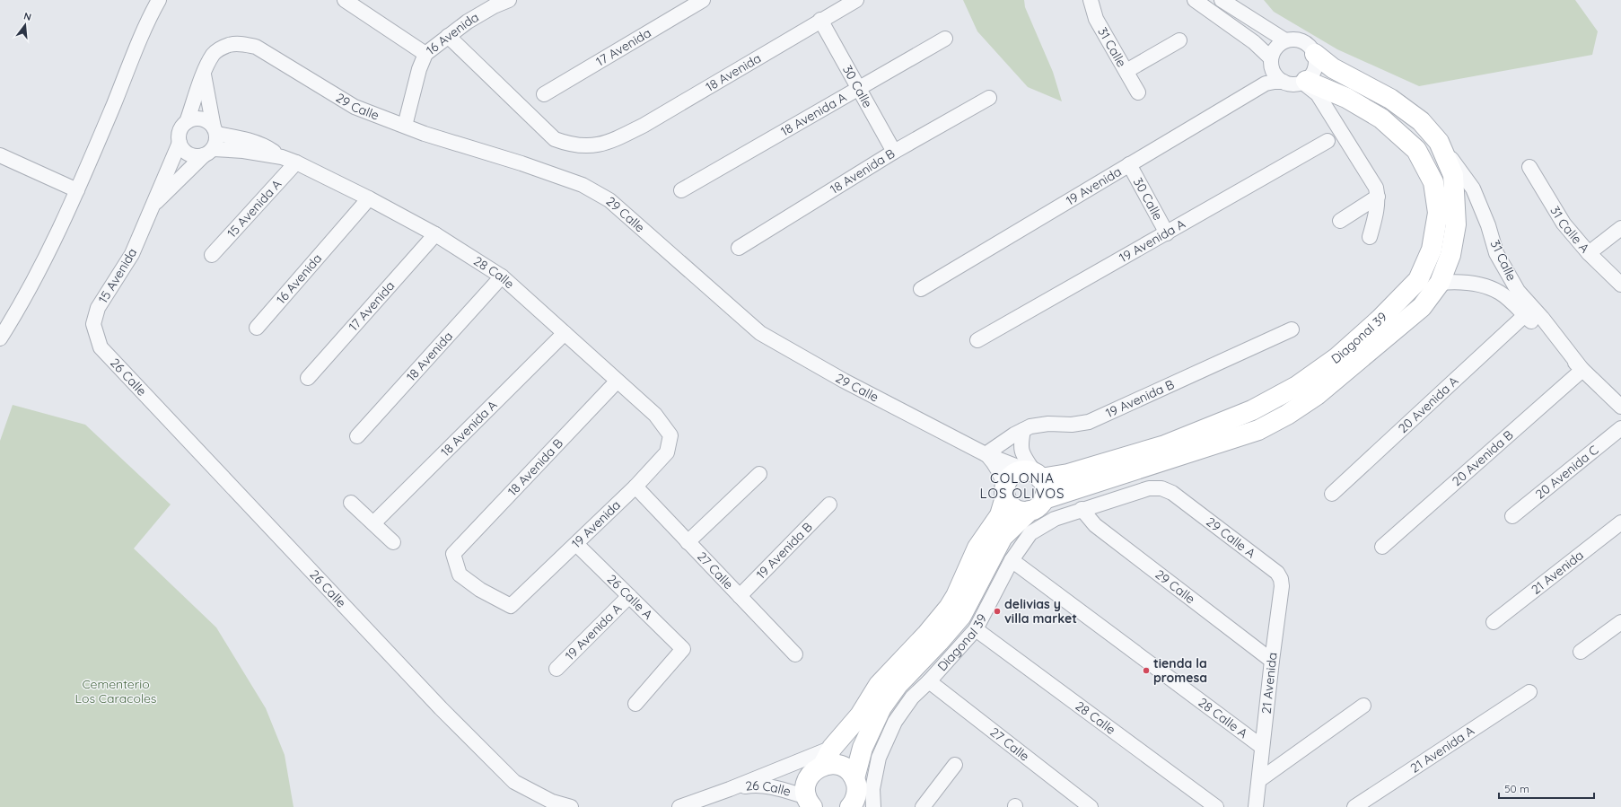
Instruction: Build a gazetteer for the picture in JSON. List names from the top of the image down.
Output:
{
  "streets": {
    "street": [
      "16 Avenida",
      "17 Avenida",
      "31 Calle",
      "18 Avenida",
      "30 Calle",
      "29 Calle",
      "18 Avenida A",
      "18 Avenida B",
      "19 Avenida",
      "15 Avenida A",
      "31 Calle A",
      "19 Avenida A",
      "28 Calle",
      "15 Avenida",
      "Diagonal 39",
      "26 Calle",
      "19 Avenida B",
      "20 Avenida A",
      "20 Avenida B",
      "20 Avenida C",
      "29 Calle A",
      "27 Calle",
      "21 Avenida",
      "26 Calle A",
      "28 Calle A",
      "21 Avenida A"
    ]
  },
  "crossings": [
    ["16 Avenida", "18 Avenida"],
    ["16 Avenida", "29 Calle"],
    ["16 Avenida", "28 Calle"],
    ["17 Avenida", "28 Calle"],
    ["31 Calle", "Diagonal 39"],
    ["31 Calle", "20 Avenida A"],
    ["31 Calle", "20 Avenida B"],
    ["18 Avenida", "30 Calle"],
    ["18 Avenida", "28 Calle"],
    ["30 Calle", "18 Avenida A"],
    ["30 Calle", "18 Avenida B"],
    ["30 Calle", "19 Avenida"],
    ["30 Calle", "19 Avenida A"],
    ["29 Calle", "Diagonal 39"],
    ["29 Calle", "19 Avenida B"],
    ["29 Calle", "21 Avenida"],
    ["18 Avenida A", "28 Calle"],
    ["18 Avenida B", "19 Avenida"],
    ["18 Avenida B", "28 Calle"],
    ["19 Avenida", "28 Calle"],
    ["19 Avenida", "Diagonal 39"],
    ["19 Avenida", "27 Calle"],
    ["19 Avenida", "26 Calle A"],
    ["15 Avenida A", "28 Calle"],
    ["19 Avenida A", "26 Calle A"],
    ["28 Calle", "15 Avenida"],
    ["28 Calle", "Diagonal 39"],
    ["15 Avenida", "26 Calle"],
    ["Diagonal 39", "29 Calle A"],
    ["Diagonal 39", "27 Calle"],
    ["Diagonal 39", "28 Calle A"],
    ["19 Avenida B", "27 Calle"],
    ["29 Calle A", "21 Avenida"],
    ["21 Avenida", "28 Calle A"]
  ],
  "districts": ["COLONIA LOS OLIVOS"],
  "parks": ["Cementerio Los Caracoles"],
  "places": ["delivias y villa market", "tienda la promesa"],
  "scale_bar": "50 m",
  "north": "top"
}
